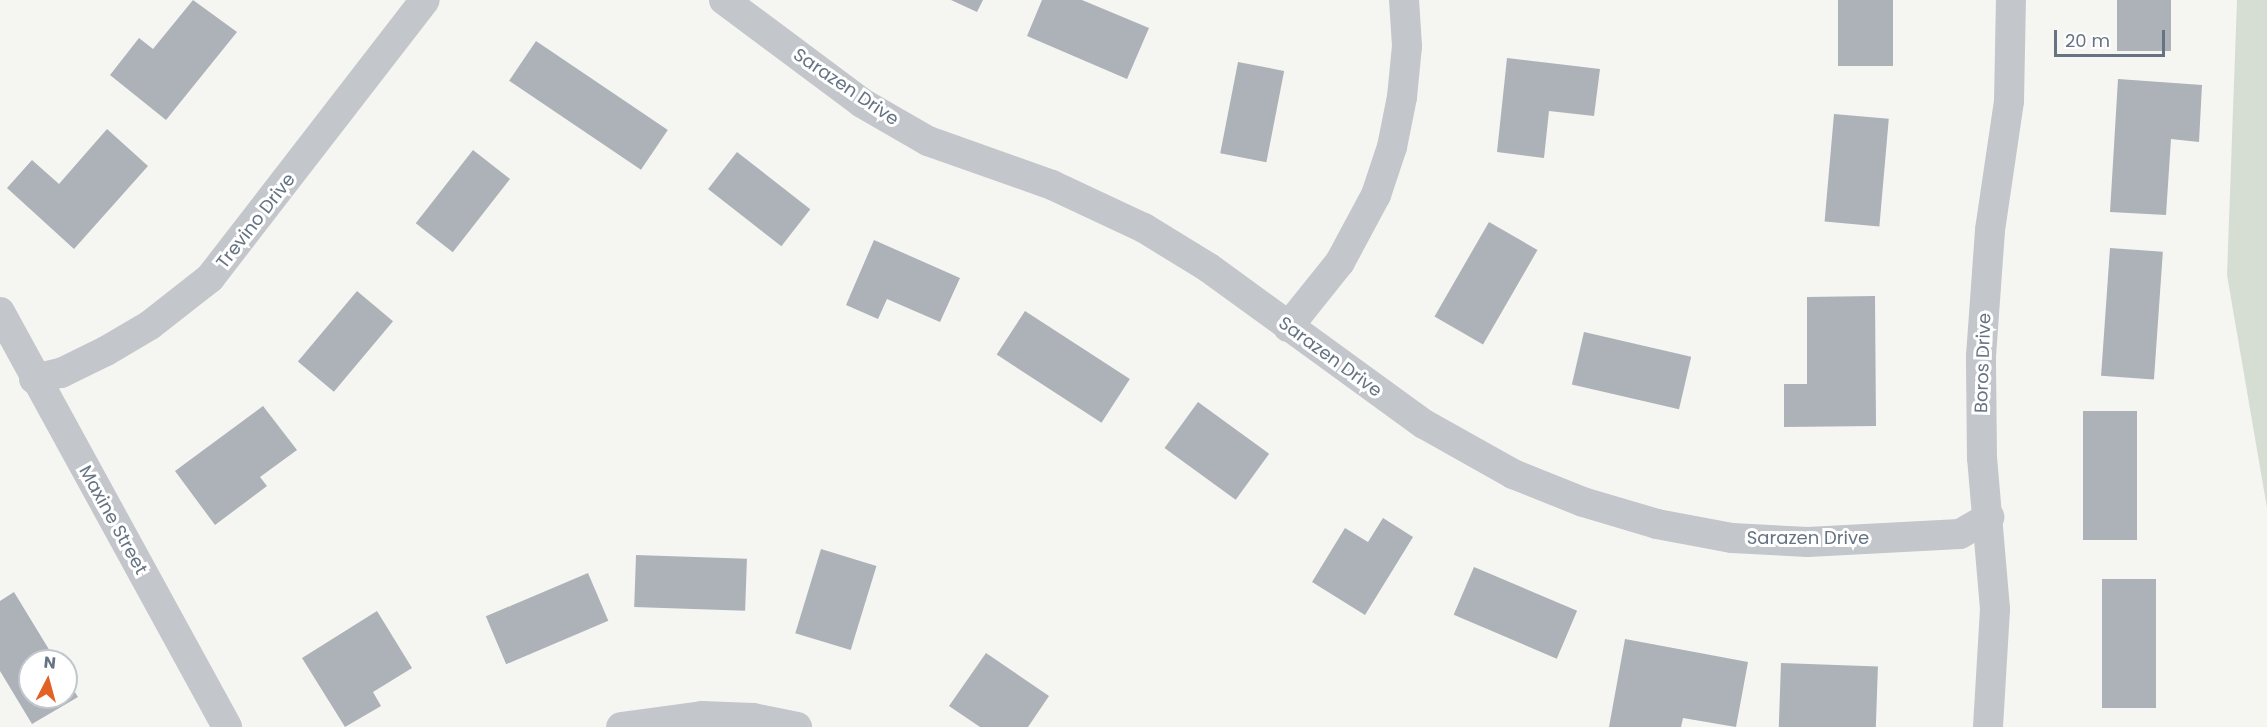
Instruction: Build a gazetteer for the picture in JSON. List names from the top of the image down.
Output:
{
  "streets": {
    "street": [
      "Sarazen Drive",
      "Trevino Drive",
      "Boros Drive",
      "Maxine Street"
    ]
  },
  "crossings": [
    ["Sarazen Drive", "Boros Drive"],
    ["Trevino Drive", "Maxine Street"]
  ],
  "scale_bar": "20 m",
  "north": "top"
}
